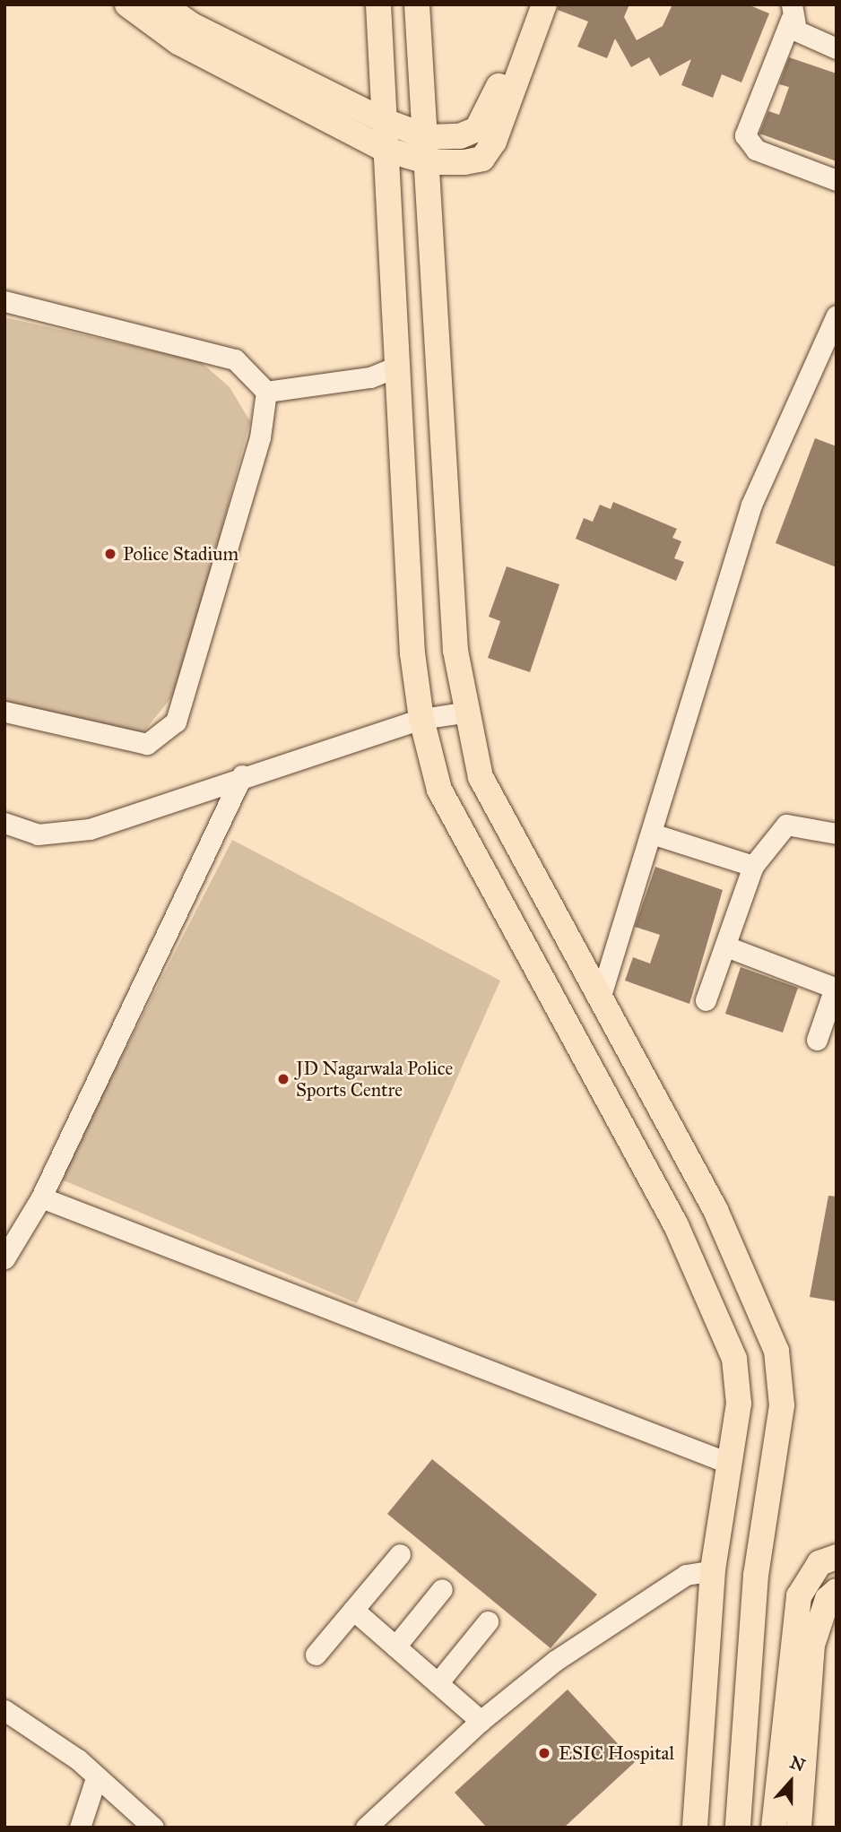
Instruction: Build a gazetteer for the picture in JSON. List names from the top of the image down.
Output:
{
  "places": ["Police Stadium", "JD Nagarwala Police Sports Centre", "ESIC Hospital"],
  "north": "top"
}
